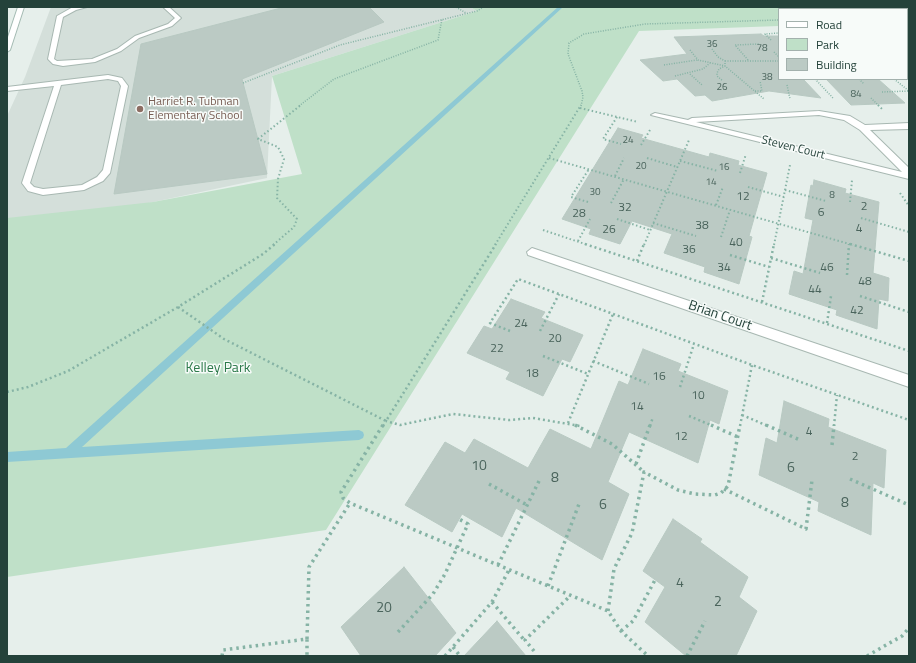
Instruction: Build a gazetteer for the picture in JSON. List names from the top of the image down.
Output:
{
  "streets": {
    "street": ["Steven Court", "Brian Court"]
  },
  "parks": ["Kelley Park"],
  "places": ["Harriet R. Tubman Elementary School"],
  "house_numbers": [
    "36",
    "78",
    "38",
    "26",
    "84",
    "24",
    "20",
    "16",
    "14",
    "30",
    "8",
    "12",
    "2",
    "32",
    "6",
    "28",
    "38",
    "4",
    "26",
    "40",
    "36",
    "34",
    "46",
    "48",
    "44",
    "42",
    "24",
    "20",
    "22",
    "18",
    "16",
    "10",
    "14",
    "4",
    "12",
    "2",
    "10",
    "6",
    "8",
    "8",
    "6",
    "4",
    "2",
    "20"
  ],
  "legend": ["Road", "Park", "Building"]
}
